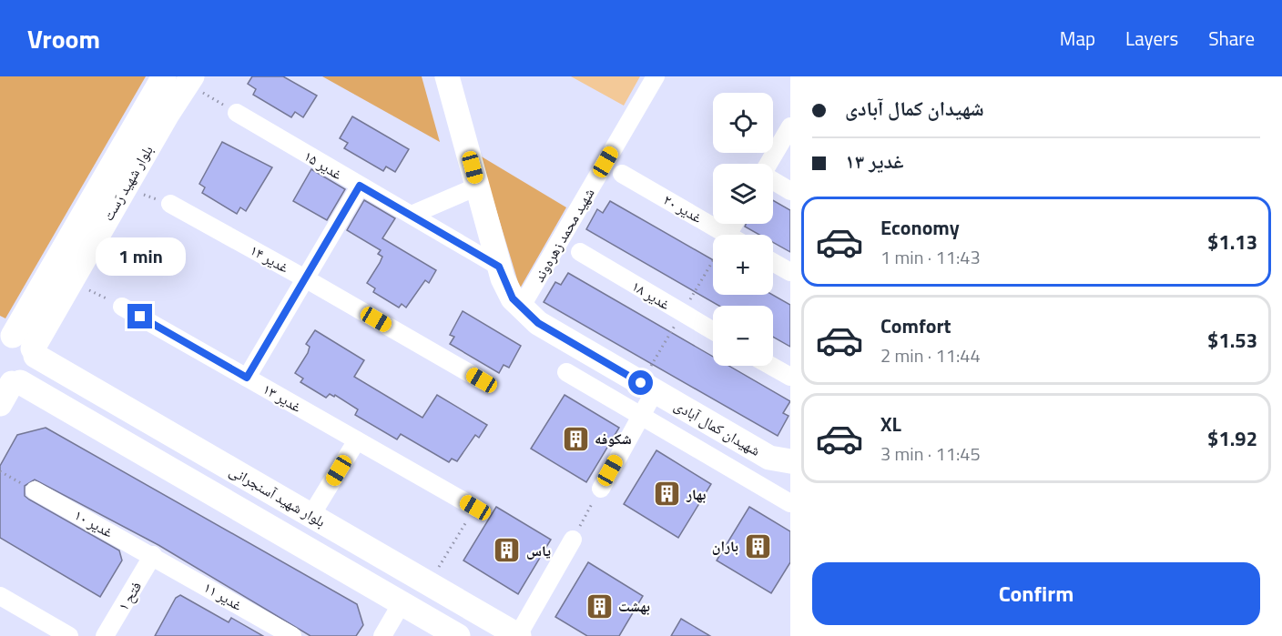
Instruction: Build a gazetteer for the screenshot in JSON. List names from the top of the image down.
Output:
{
  "streets": {
    "main road": ["بلوار شهید رَست", "شهیدان کمال آبادی", "بلوار شهید آسنجرانی"],
    "street": [
      "غدیر ۱۵",
      "غدیر ۲۰",
      "شهید محمد زهره‌وند",
      "غدیر ۱۴",
      "غدیر ۱۸",
      "غدیر ۱۳",
      "غدیر ۱۰",
      "فتح ۱",
      "غدیر ۱۱"
    ]
  },
  "crossings": [
    ["غدیر ۱۵", "شهیدان کمال آبادی"],
    ["بلوار شهید رَست", "بلوار شهید آسنجرانی"],
    ["شهید محمد زهره‌وند", "شهیدان کمال آبادی"],
    ["غدیر ۱۰", "فتح ۱"],
    ["غدیر ۱۰", "غدیر ۱۱"],
    ["فتح ۱", "غدیر ۱۱"]
  ],
  "places": {
    "building": [
      "شکوفه",
      "بهار",
      "باران",
      "یاس",
      "بهشت"
    ]
  },
  "page": {
    "header": "Vroom",
    "nav": ["Map", "Layers", "Share"],
    "banner": ["شهیدان کمال آبادی", "غدیر ۱۳"],
    "map_buttons": ["+", "−"],
    "list": [
      {
        "name": "Economy",
        "note": "1 min · 11:43",
        "value": "$1.13"
      },
      {
        "name": "Comfort",
        "note": "2 min · 11:44",
        "value": "$1.53"
      },
      {
        "name": "XL",
        "note": "3 min · 11:45",
        "value": "$1.92"
      }
    ],
    "bubble": "1 min",
    "buttons": "Confirm"
  }
}
